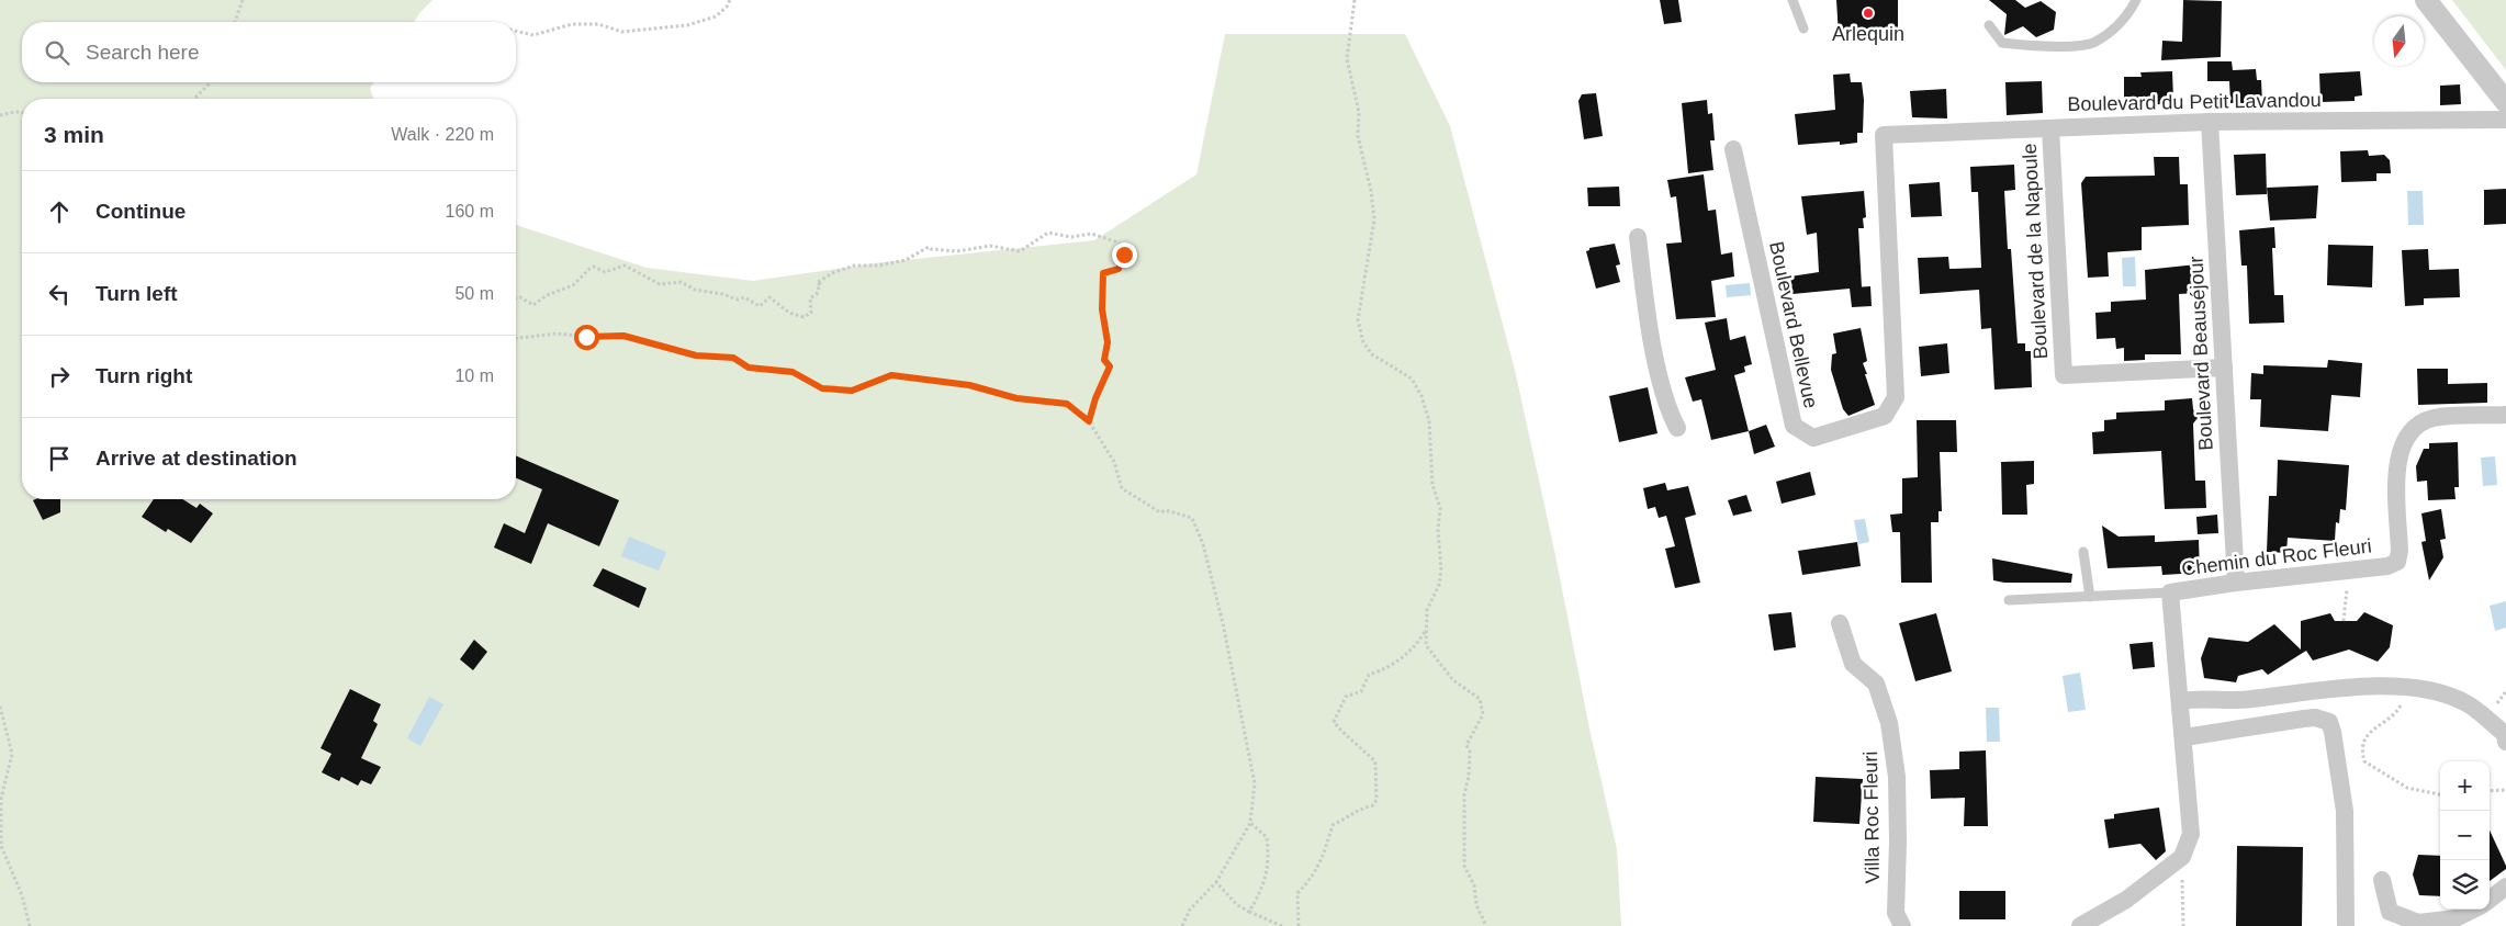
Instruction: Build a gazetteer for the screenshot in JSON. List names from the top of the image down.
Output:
{
  "streets": {
    "street": [
      "Boulevard du Petit Lavandou",
      "Boulevard de la Napoule",
      "Boulevard Bellevue",
      "Boulevard Beauséjour",
      "Chemin du Roc Fleuri",
      "Villa Roc Fleuri"
    ]
  },
  "crossings": [
    ["Boulevard du Petit Lavandou", "Boulevard de la Napoule"],
    ["Boulevard du Petit Lavandou", "Boulevard Bellevue"],
    ["Boulevard du Petit Lavandou", "Boulevard Beauséjour"],
    ["Boulevard de la Napoule", "Boulevard Beauséjour"],
    ["Boulevard Beauséjour", "Chemin du Roc Fleuri"]
  ],
  "places": ["Arlequin"],
  "north": "bottom",
  "page": {
    "search": "Search here",
    "heading": ["3 min", "Walk · 220 m"],
    "list": [
      ["Continue", "160 m"],
      ["Turn left", "50 m"],
      ["Turn right", "10 m"],
      "Arrive at destination"
    ],
    "map_buttons": ["+", "−"]
  }
}
